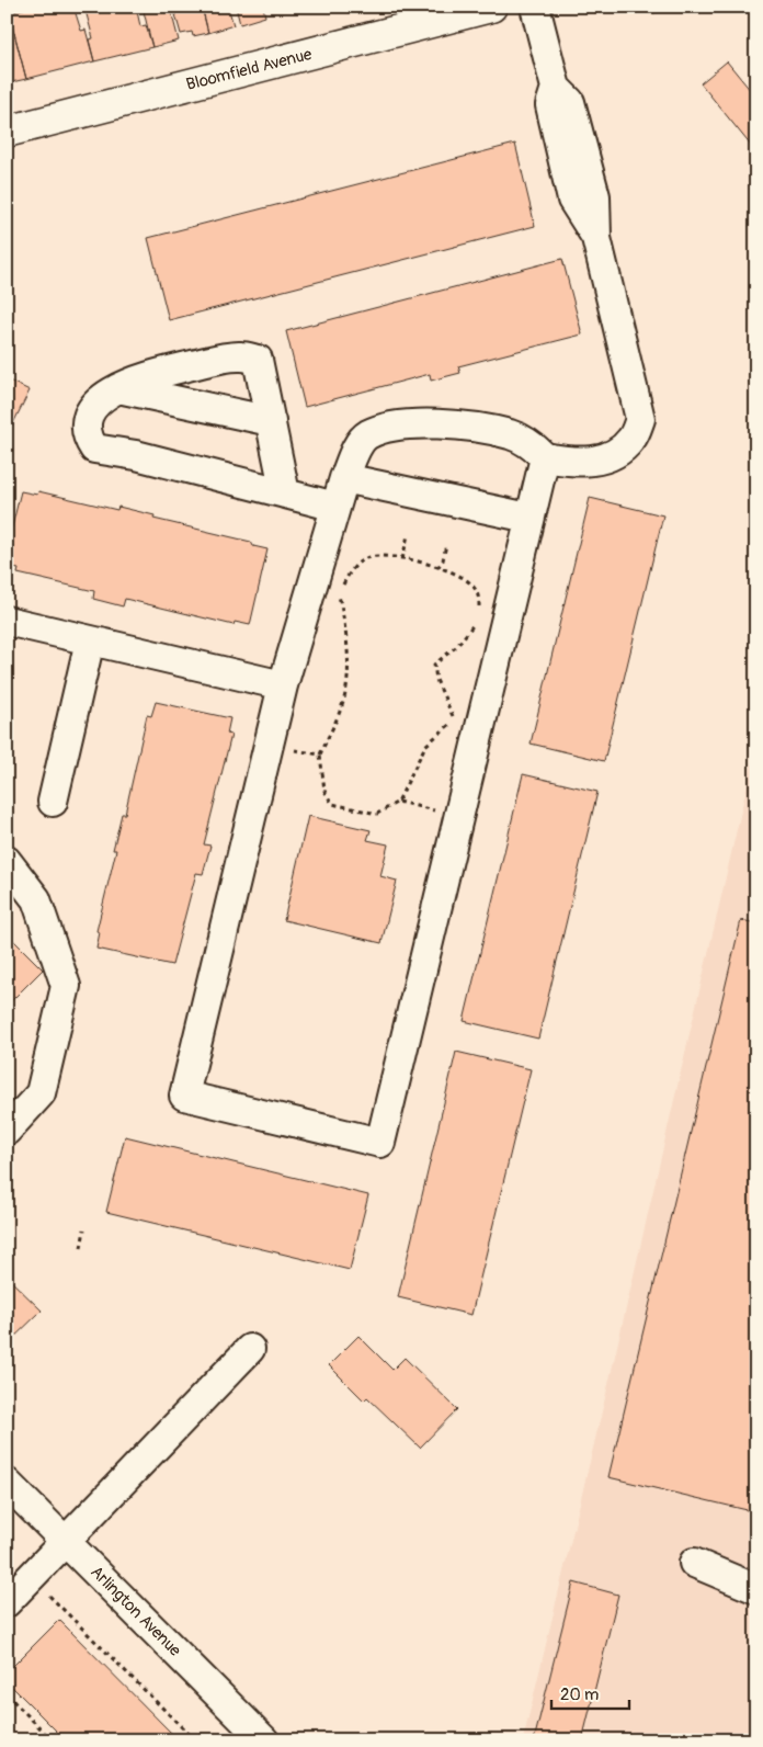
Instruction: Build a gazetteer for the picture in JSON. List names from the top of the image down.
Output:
{
  "streets": {
    "main road": ["Bloomfield Avenue"],
    "street": ["Arlington Avenue"]
  },
  "scale_bar": "20 m"
}
